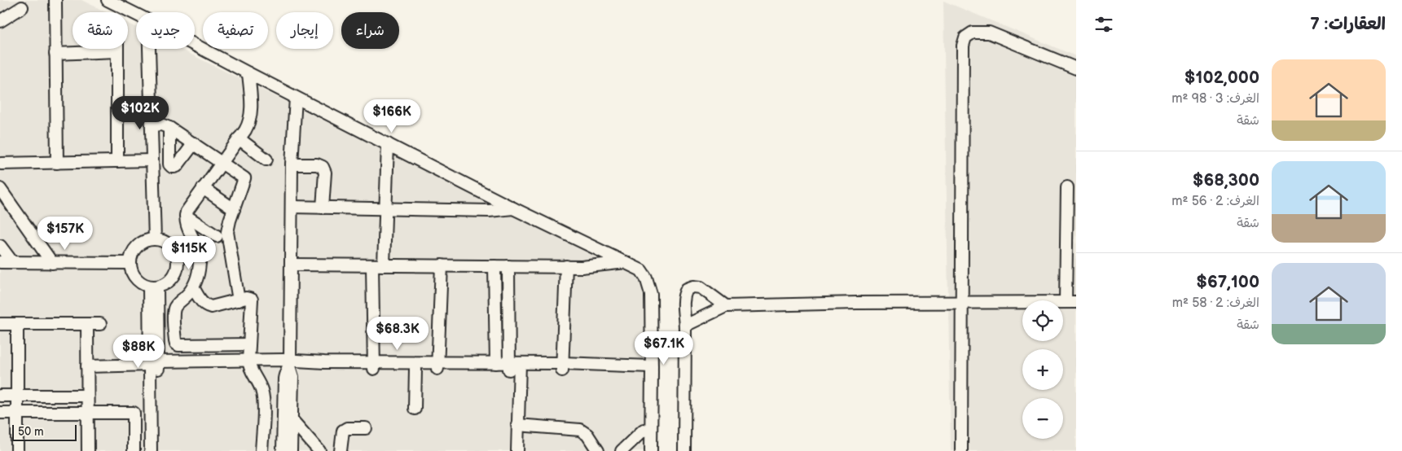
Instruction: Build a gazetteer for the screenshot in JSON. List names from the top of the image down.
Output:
{
  "scale_bar": "50 m",
  "page": {
    "heading": "العقارات: 7",
    "chip": [
      "شراء",
      "إيجار",
      "تصفية",
      "جديد",
      "شقة"
    ],
    "list": [
      {
        "name": "$102,000",
        "note": "الغرف: 3 · 98 m² · شقة"
      },
      {
        "name": "$68,300",
        "note": "الغرف: 2 · 56 m² · شقة"
      },
      {
        "name": "$67,100",
        "note": "الغرف: 2 · 58 m² · شقة"
      }
    ],
    "price": [
      "$102K",
      "$166K",
      "$157K",
      "$115K",
      "$68.3K",
      "$67.1K",
      "$88K"
    ],
    "map_buttons": ["+", "−"],
    "scale": "50 m"
  }
}
